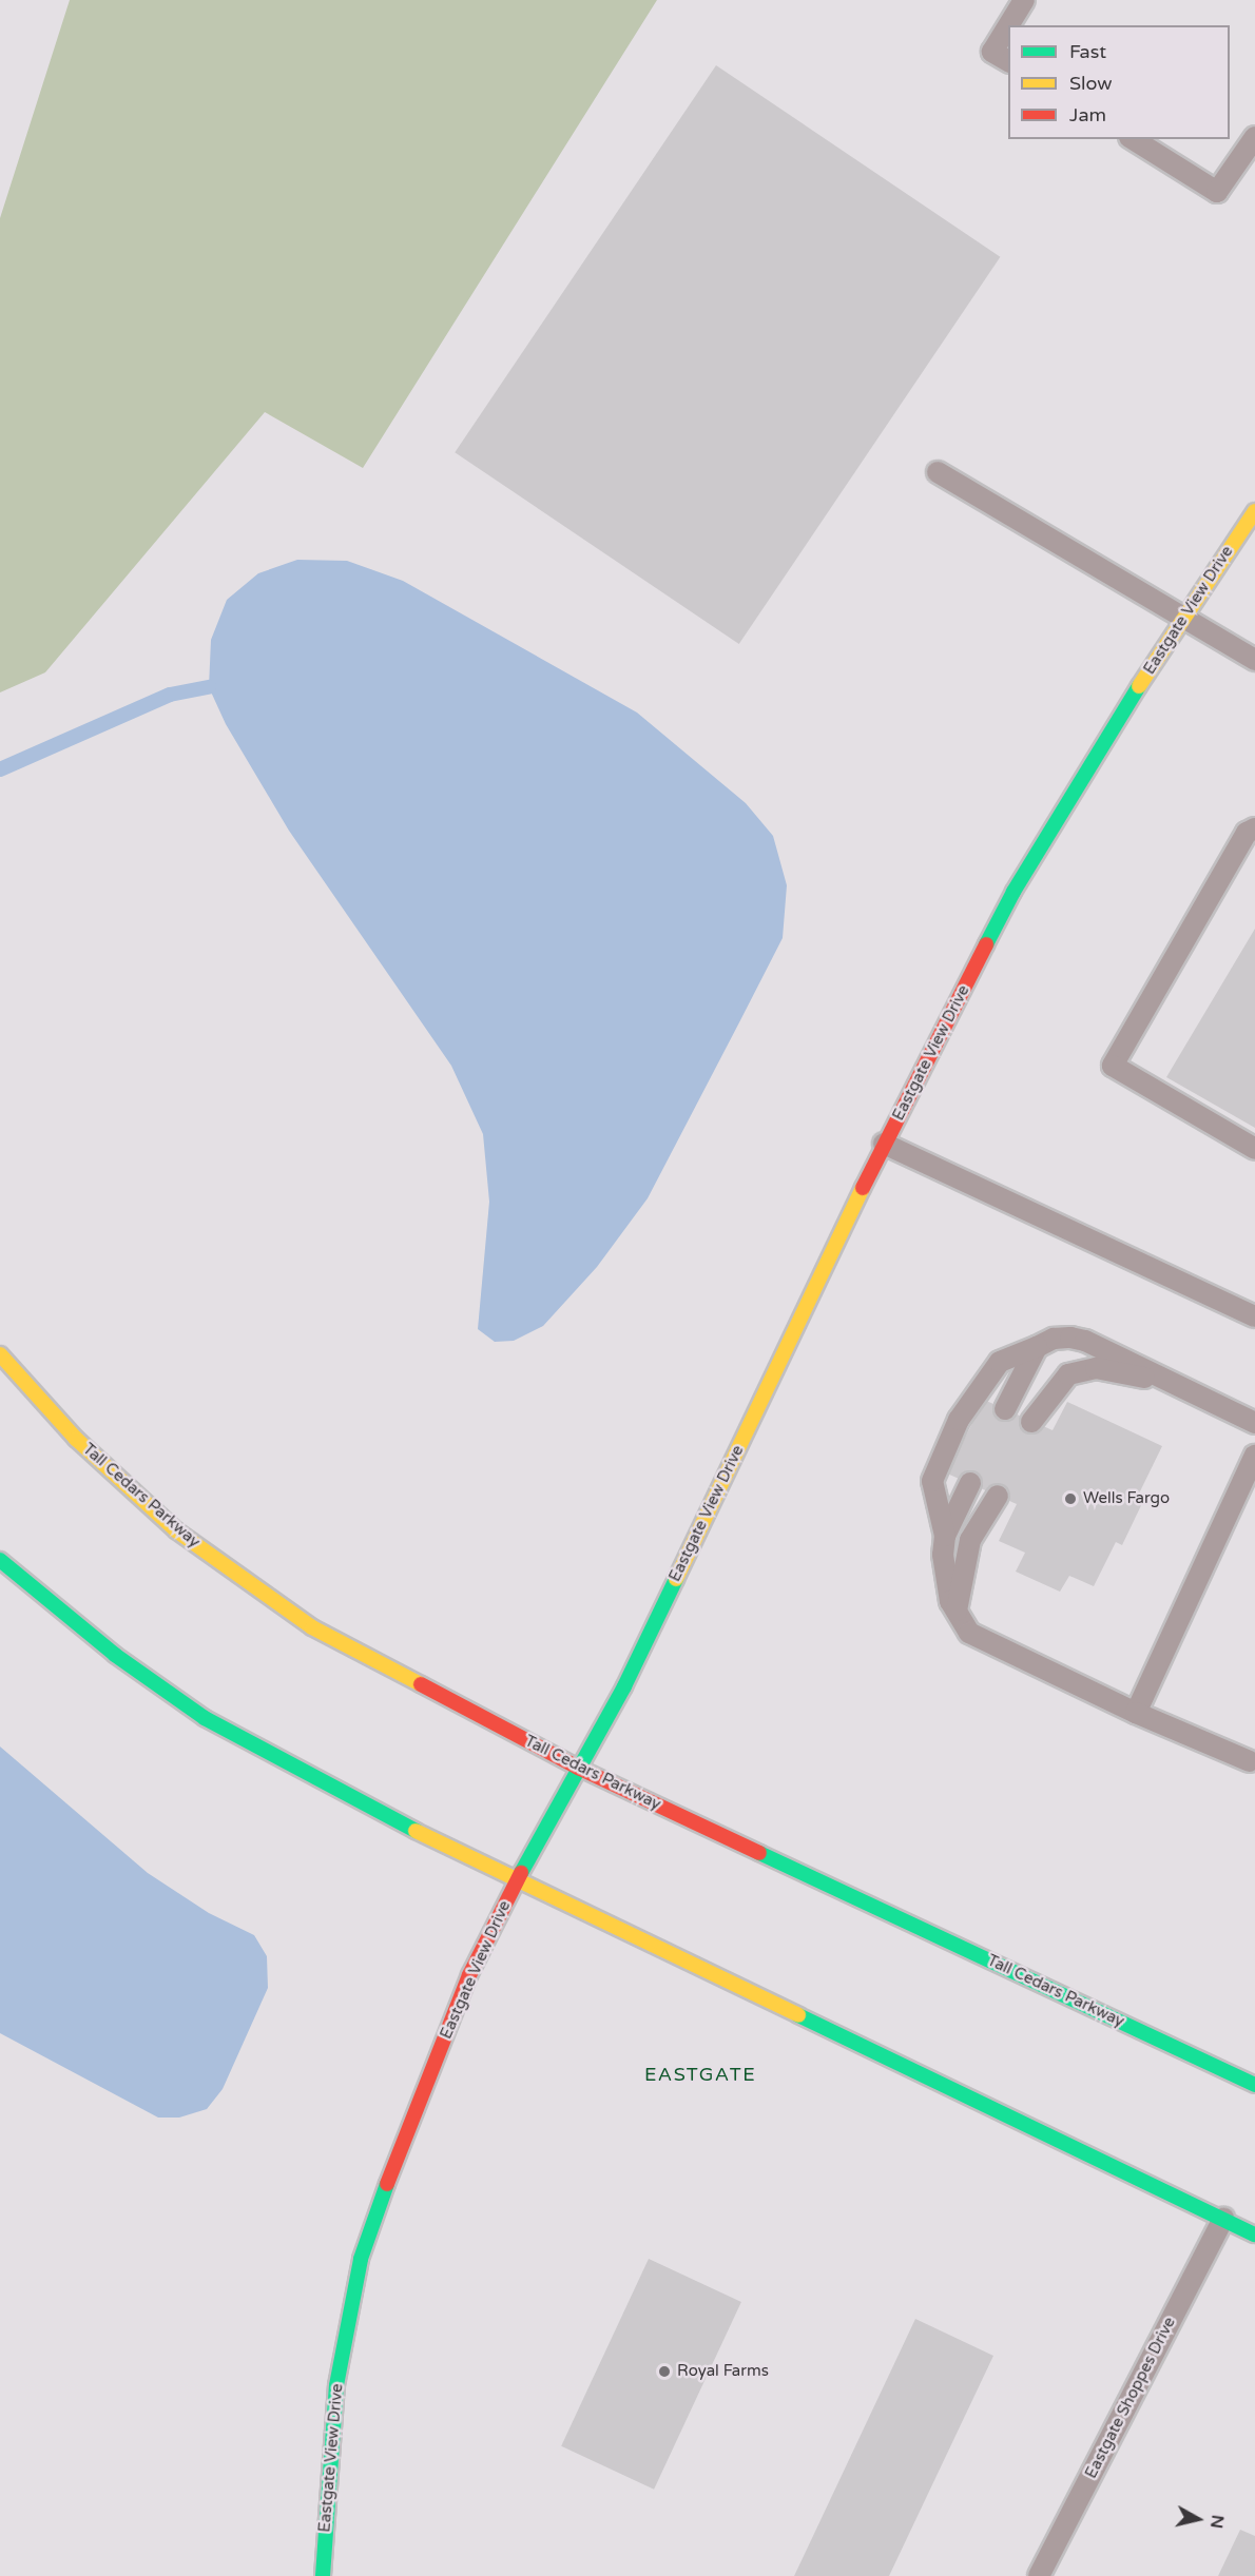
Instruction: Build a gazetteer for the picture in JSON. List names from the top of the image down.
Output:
{
  "streets": {
    "main road": ["Eastgate View Drive", "Tall Cedars Parkway"],
    "lane": ["Eastgate Shoppes Drive"]
  },
  "crossings": [
    ["Eastgate View Drive", "Tall Cedars Parkway"]
  ],
  "districts": ["EASTGATE"],
  "places": ["Wells Fargo", "Royal Farms"],
  "legend": ["Fast", "Slow", "Jam"],
  "north": "right"
}
